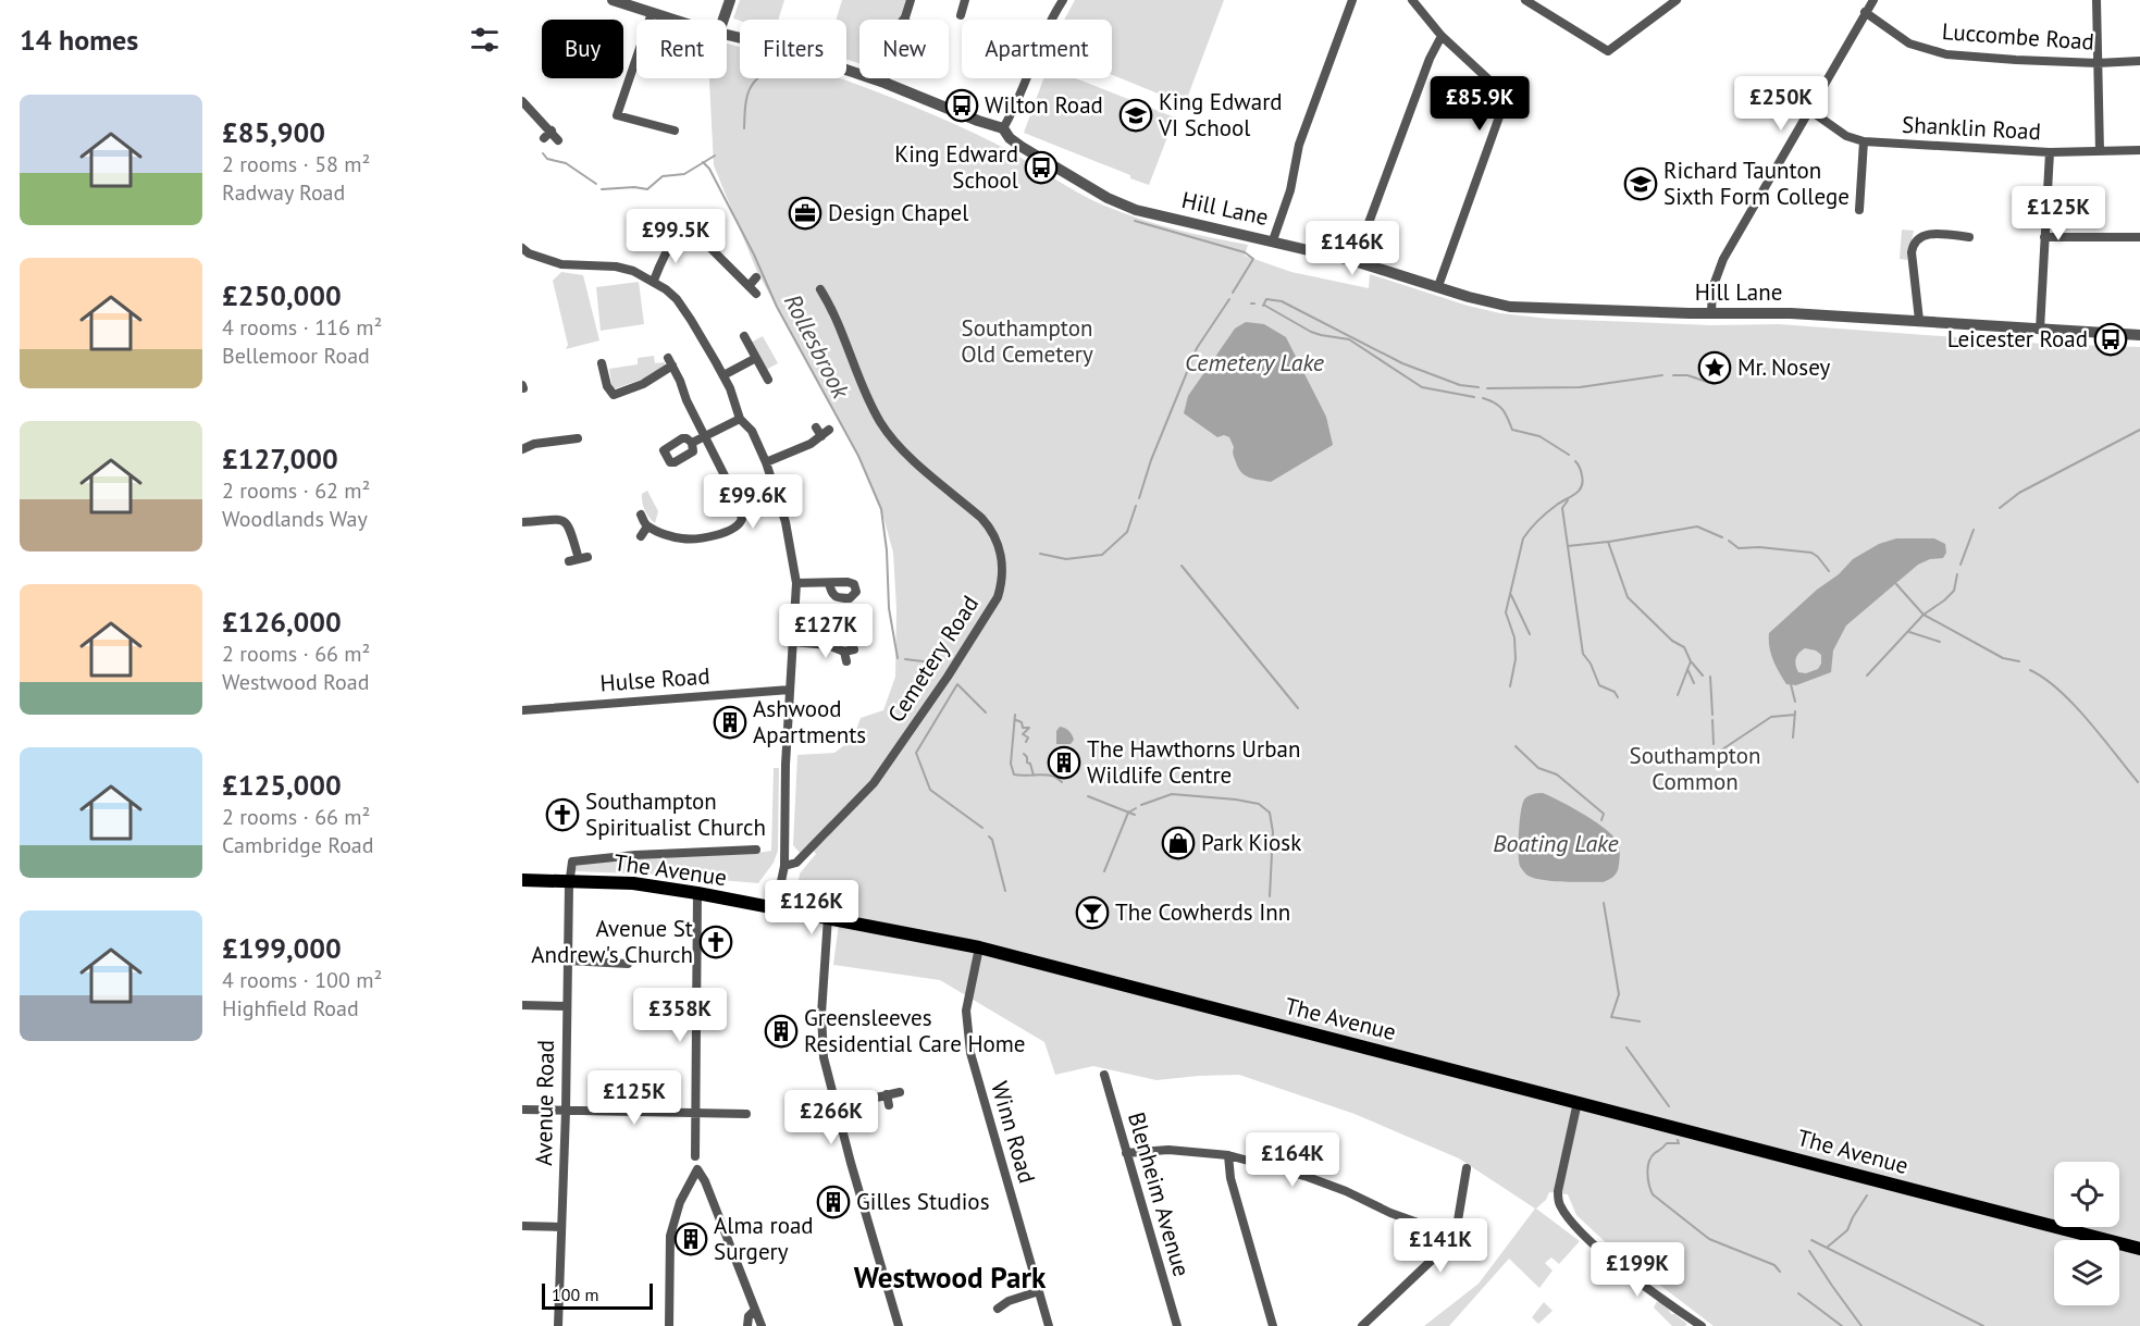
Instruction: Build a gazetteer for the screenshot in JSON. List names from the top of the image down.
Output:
{
  "streets": {
    "main road": ["The Avenue"],
    "street": [
      "Luccombe Road",
      "Shanklin Road",
      "Hill Lane",
      "Cemetery Road",
      "Hulse Road",
      "Avenue Road",
      "Winn Road",
      "Blenheim Avenue"
    ]
  },
  "crossings": [
    ["The Avenue", "Avenue Road"],
    ["The Avenue", "Winn Road"]
  ],
  "districts": ["Westwood Park"],
  "water": ["Rollesbrook", "Cemetery Lake", "Boating Lake"],
  "parks": ["Southampton Old Cemetery", "Southampton Common"],
  "places": {
    "bus stop": ["Wilton Road", "King Edward School", "Leicester Road"],
    "school or university": ["King Edward VI School", "Richard Taunton Sixth Form College"],
    "office": ["Design Chapel"],
    "place": ["Mr. Nosey"],
    "building": [
      "Ashwood Apartments",
      "The Hawthorns Urban Wildlife Centre",
      "Greensleeves Residential Care Home",
      "Gilles Studios",
      "Alma road Surgery"
    ],
    "church": ["Southampton Spiritualist Church", "Avenue St Andrew's Church"],
    "shop": ["Park Kiosk"],
    "bar": ["The Cowherds Inn"]
  },
  "scale_bar": "100 m",
  "page": {
    "heading": "14 homes",
    "chip": [
      "Buy",
      "Rent",
      "Filters",
      "New",
      "Apartment"
    ],
    "price": [
      "£85.9K",
      "£250K",
      "£125K",
      "£99.5K",
      "£146K",
      "£99.6K",
      "£127K",
      "£126K",
      "£358K",
      "£125K",
      "£266K",
      "£164K",
      "£141K",
      "£199K"
    ],
    "list": [
      {
        "name": "£85,900",
        "note": "2 rooms · 58 m² · Radway Road"
      },
      {
        "name": "£250,000",
        "note": "4 rooms · 116 m² · Bellemoor Road"
      },
      {
        "name": "£127,000",
        "note": "2 rooms · 62 m² · Woodlands Way"
      },
      {
        "name": "£126,000",
        "note": "2 rooms · 66 m² · Westwood Road"
      },
      {
        "name": "£125,000",
        "note": "2 rooms · 66 m² · Cambridge Road"
      },
      {
        "name": "£199,000",
        "note": "4 rooms · 100 m² · Highfield Road"
      }
    ],
    "scale": "100 m"
  }
}
